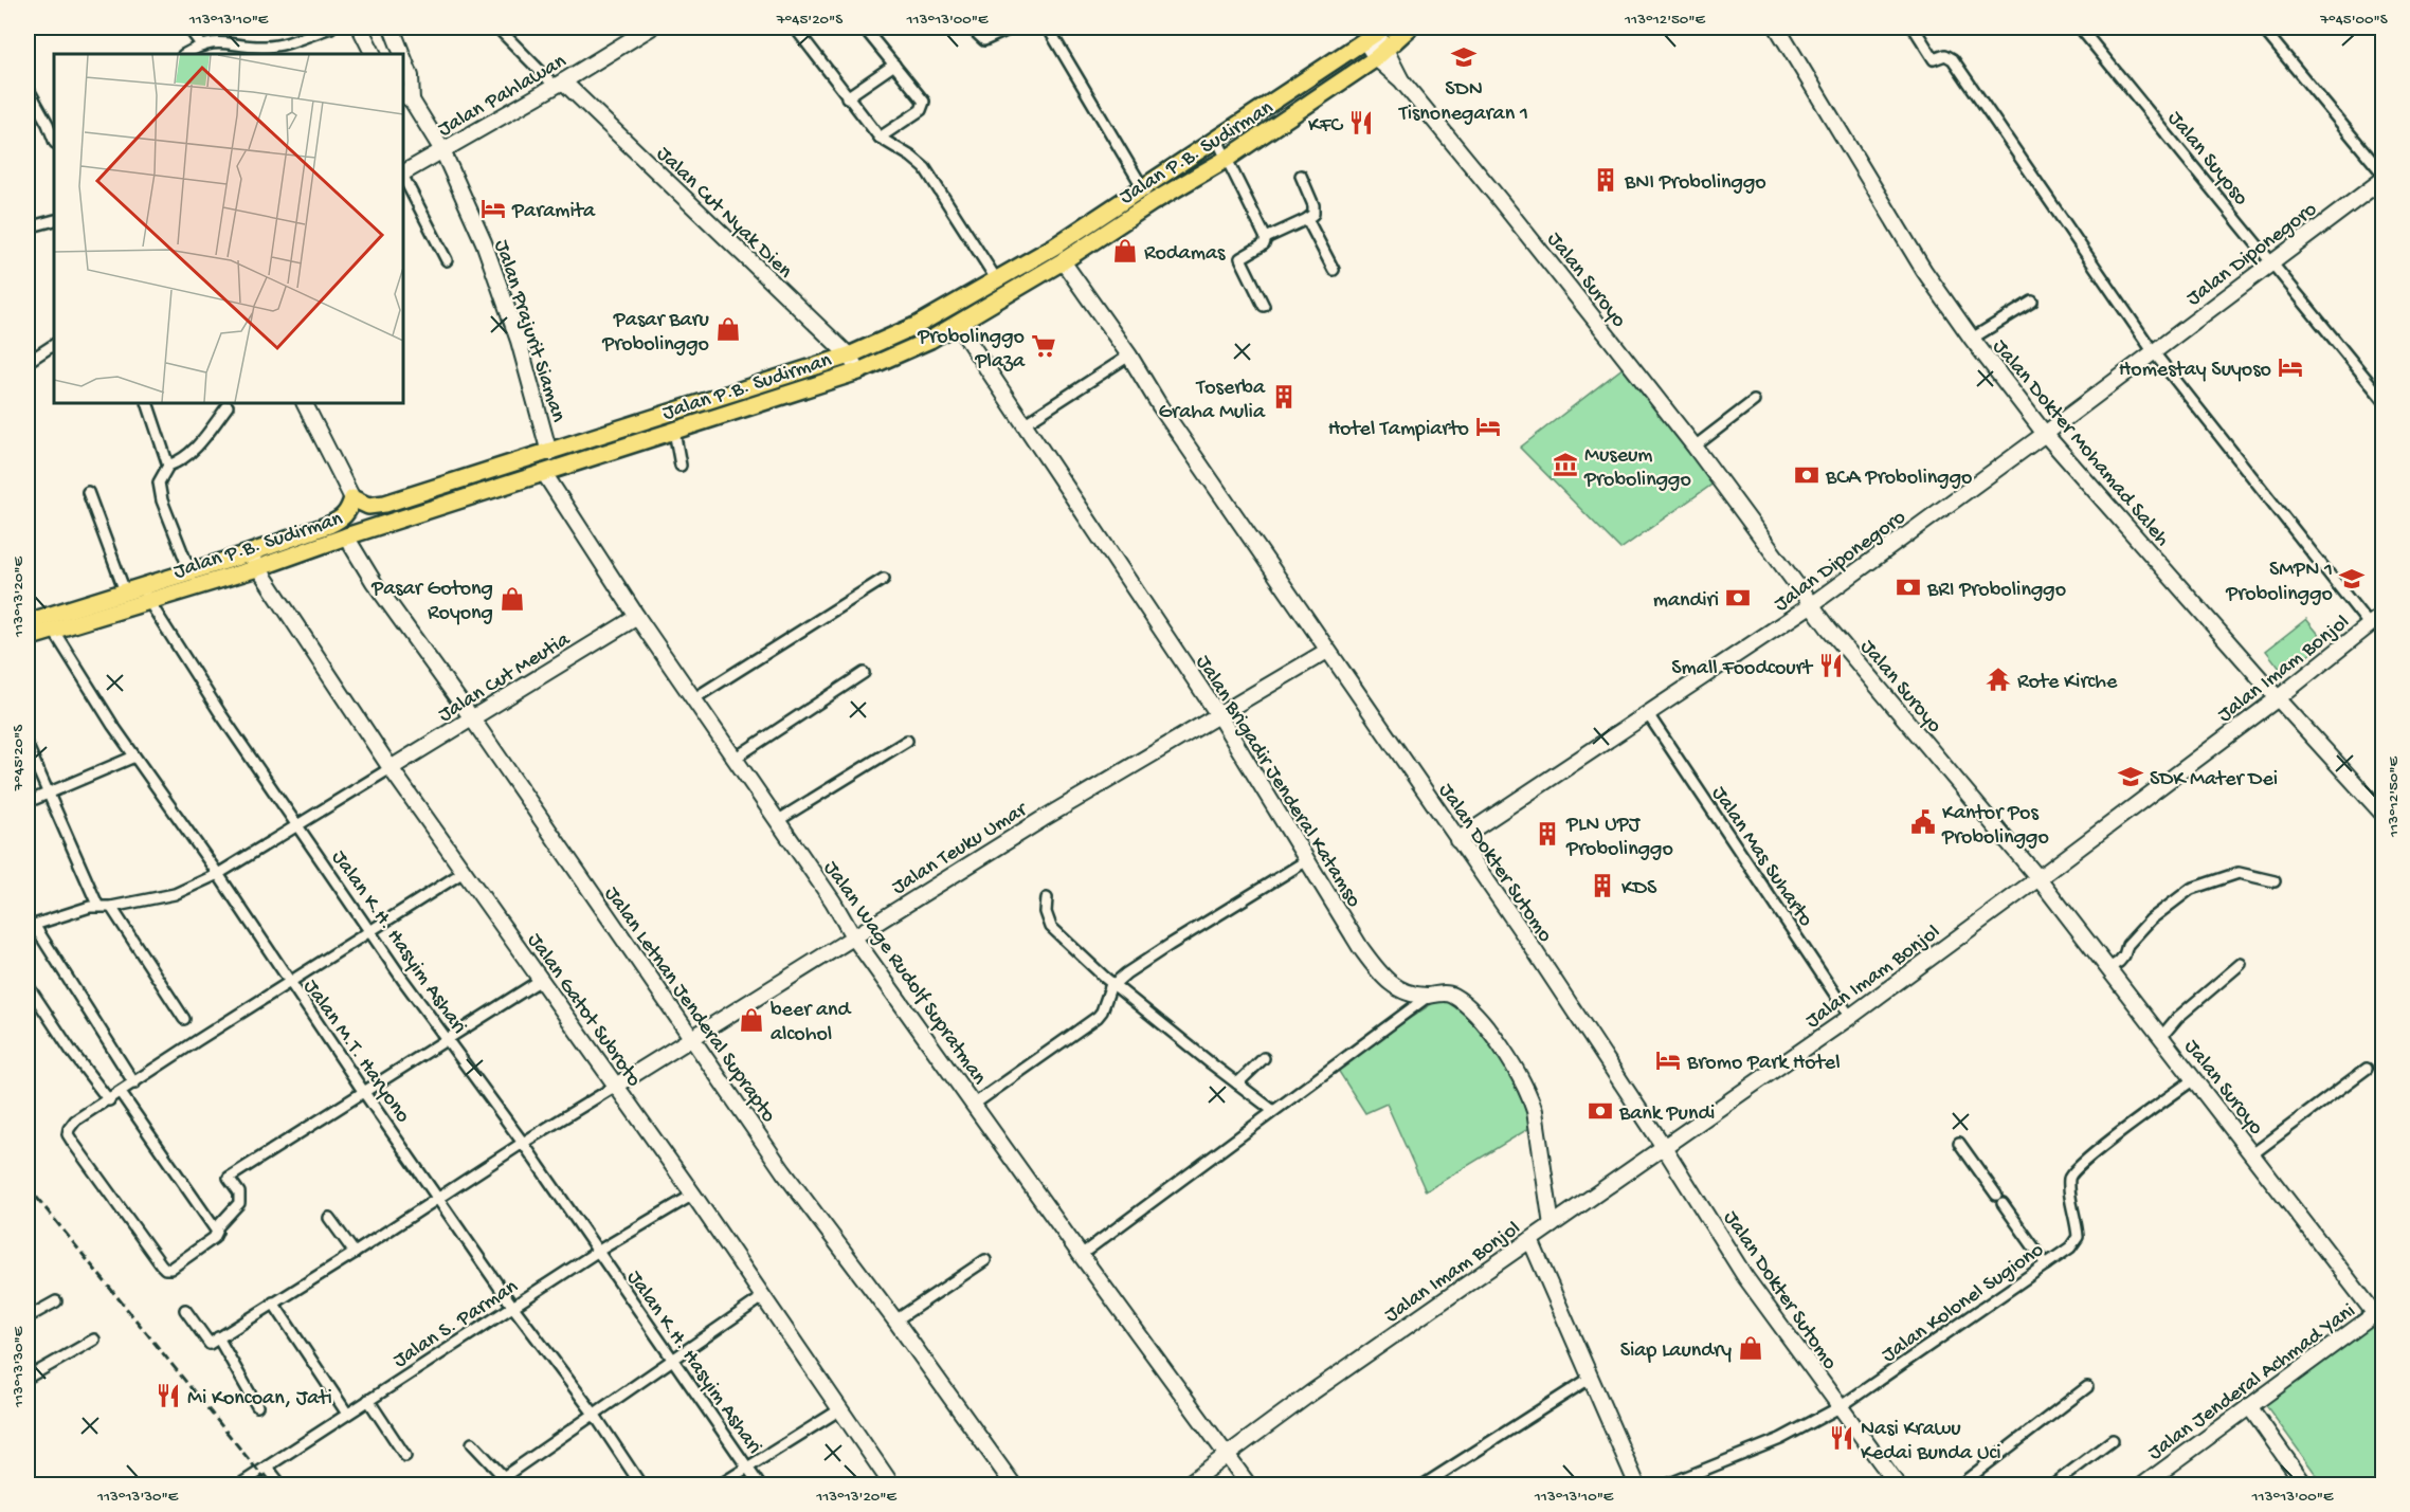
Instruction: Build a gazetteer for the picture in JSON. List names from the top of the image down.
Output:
{
  "streets": {
    "main road": ["Jalan P.B. Sudirman"],
    "street": [
      "Jalan Pahlawan",
      "Jalan Suyoso",
      "Jalan Cut Nyak Dien",
      "Jalan Diponegoro",
      "Jalan Suroyo",
      "Jalan Prajurit Siaman",
      "Jalan Dokter Mohamad Saleh",
      "Jalan Imam Bonjol",
      "Jalan Cut Meutia",
      "Jalan Brigadir Jenderal Katamso",
      "Jalan Teuku Umar",
      "Jalan Mas Suharto",
      "Jalan Dokter Sutomo",
      "Jalan K.H. Hasyim Ashari",
      "Jalan Wage Rudolf Supratman",
      "Jalan Letnan Jenderal Suprapto",
      "Jalan Gatot Subroto",
      "Jalan M.T. Haryono",
      "Jalan Kolonel Sugiono",
      "Jalan S. Parman",
      "Jalan Jenderal Achmad Yani"
    ]
  },
  "crossings": [
    ["Jalan Pahlawan", "Jalan Cut Nyak Dien"],
    ["Jalan Pahlawan", "Jalan Prajurit Siaman"],
    ["Jalan P.B. Sudirman", "Jalan Cut Nyak Dien"],
    ["Jalan P.B. Sudirman", "Jalan Suroyo"],
    ["Jalan P.B. Sudirman", "Jalan Prajurit Siaman"],
    ["Jalan P.B. Sudirman", "Jalan Brigadir Jenderal Katamso"],
    ["Jalan P.B. Sudirman", "Jalan Dokter Sutomo"],
    ["Jalan P.B. Sudirman", "Jalan K.H. Hasyim Ashari"],
    ["Jalan P.B. Sudirman", "Jalan Wage Rudolf Supratman"],
    ["Jalan P.B. Sudirman", "Jalan Letnan Jenderal Suprapto"],
    ["Jalan P.B. Sudirman", "Jalan Gatot Subroto"],
    ["Jalan P.B. Sudirman", "Jalan M.T. Haryono"],
    ["Jalan Suyoso", "Jalan Diponegoro"],
    ["Jalan Diponegoro", "Jalan Suroyo"],
    ["Jalan Diponegoro", "Jalan Dokter Mohamad Saleh"],
    ["Jalan Diponegoro", "Jalan Mas Suharto"],
    ["Jalan Diponegoro", "Jalan Dokter Sutomo"],
    ["Jalan Suroyo", "Jalan Imam Bonjol"],
    ["Jalan Suroyo", "Jalan Kolonel Sugiono"],
    ["Jalan Suroyo", "Jalan Jenderal Achmad Yani"],
    ["Jalan Dokter Mohamad Saleh", "Jalan Imam Bonjol"],
    ["Jalan Imam Bonjol", "Jalan Brigadir Jenderal Katamso"],
    ["Jalan Imam Bonjol", "Jalan Mas Suharto"],
    ["Jalan Imam Bonjol", "Jalan Dokter Sutomo"],
    ["Jalan Imam Bonjol", "Jalan Wage Rudolf Supratman"],
    ["Jalan Cut Meutia", "Jalan Wage Rudolf Supratman"],
    ["Jalan Cut Meutia", "Jalan Letnan Jenderal Suprapto"],
    ["Jalan Cut Meutia", "Jalan Gatot Subroto"],
    ["Jalan Brigadir Jenderal Katamso", "Jalan Teuku Umar"],
    ["Jalan Teuku Umar", "Jalan Dokter Sutomo"],
    ["Jalan Teuku Umar", "Jalan Wage Rudolf Supratman"],
    ["Jalan Teuku Umar", "Jalan Letnan Jenderal Suprapto"],
    ["Jalan Teuku Umar", "Jalan Gatot Subroto"],
    ["Jalan Dokter Sutomo", "Jalan Kolonel Sugiono"],
    ["Jalan K.H. Hasyim Ashari", "Jalan S. Parman"],
    ["Jalan Gatot Subroto", "Jalan S. Parman"],
    ["Jalan M.T. Haryono", "Jalan S. Parman"]
  ],
  "places": {
    "school or university": ["SDN Tisnonegaran 1", "SMPN 1 Probolinggo", "SDK Mater Dei"],
    "restaurant": [
      "KFC",
      "Small Foodcourt",
      "Mi Koncoan, Jati",
      "Nasi Krawu Kedai Bunda Uci"
    ],
    "building": [
      "BNI Probolinggo",
      "Toserba Graha Mulia",
      "PLN UPJ Probolinggo",
      "KDS"
    ],
    "hotel": [
      "Paramita",
      "Homestay Suyoso",
      "Hotel Tampiarto",
      "Bromo Park Hotel"
    ],
    "shop": [
      "Rodamas",
      "Pasar Baru Probolinggo",
      "Pasar Gotong Royong",
      "beer and alcohol",
      "Siap Laundry"
    ],
    "supermarket": ["Probolinggo Plaza"],
    "museum": ["Museum Probolinggo"],
    "bank": [
      "BCA Probolinggo",
      "BRI Probolinggo",
      "mandiri",
      "Bank Pundi"
    ],
    "temple": ["Rote Kirche"],
    "public building": ["Kantor Pos Probolinggo"]
  },
  "coordinates": [
    "113°13'10\"E",
    "7°45'20\"S",
    "113°13'00\"E",
    "113°12'50\"E",
    "7°45'00\"S",
    "113°13'20\"E",
    "113°13'30\"E"
  ]
}
